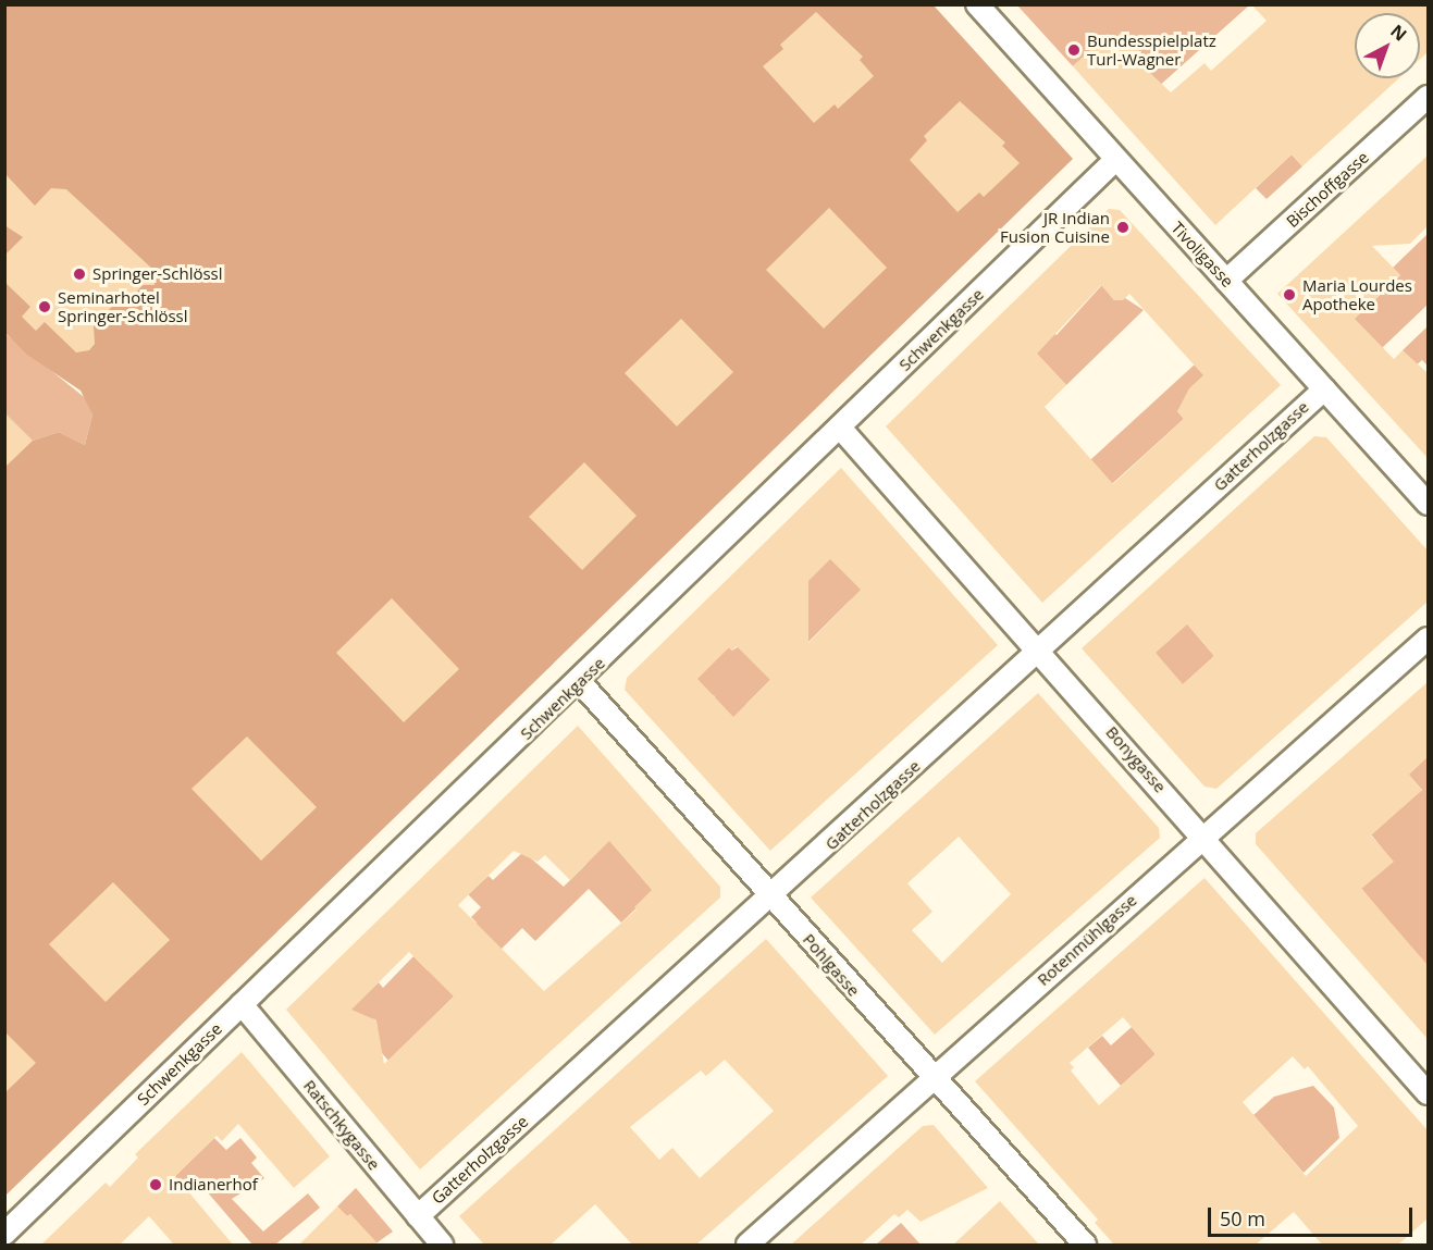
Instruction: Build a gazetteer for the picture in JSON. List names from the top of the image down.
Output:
{
  "streets": {
    "street": [
      "Bischoffgasse",
      "Tivoligasse",
      "Schwenkgasse",
      "Gatterholzgasse",
      "Bonygasse",
      "Rotenmühlgasse",
      "Pohlgasse",
      "Ratschkygasse"
    ]
  },
  "crossings": [
    ["Bischoffgasse", "Tivoligasse"],
    ["Tivoligasse", "Schwenkgasse"],
    ["Tivoligasse", "Gatterholzgasse"],
    ["Schwenkgasse", "Bonygasse"],
    ["Schwenkgasse", "Pohlgasse"],
    ["Schwenkgasse", "Ratschkygasse"],
    ["Gatterholzgasse", "Bonygasse"],
    ["Gatterholzgasse", "Pohlgasse"],
    ["Gatterholzgasse", "Ratschkygasse"],
    ["Bonygasse", "Rotenmühlgasse"],
    ["Rotenmühlgasse", "Pohlgasse"]
  ],
  "places": [
    "Bundesspielplatz Turl-Wagner",
    "JR Indian Fusion Cuisine",
    "Springer-Schlössl",
    "Maria Lourdes Apotheke",
    "Seminarhotel Springer-Schlössl",
    "Indianerhof"
  ],
  "scale_bar": "50 m",
  "north": "top right"
}
